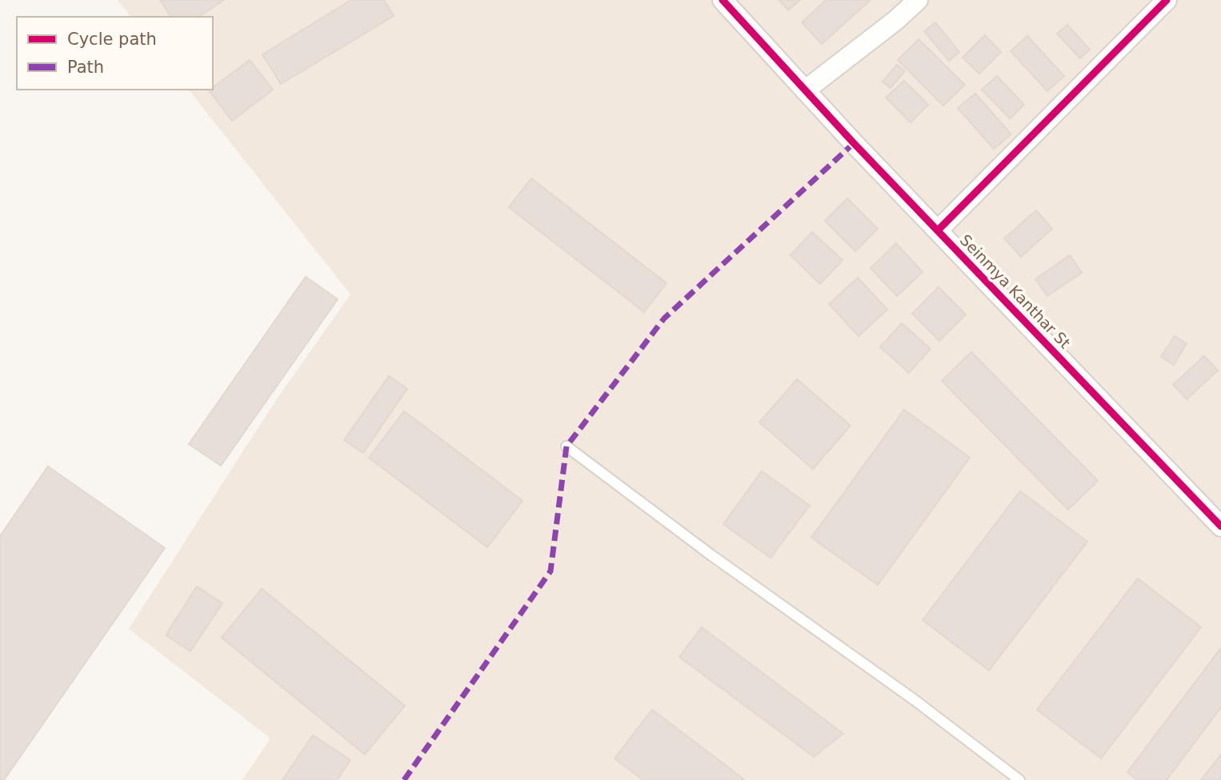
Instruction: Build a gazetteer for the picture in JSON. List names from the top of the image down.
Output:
{
  "streets": {
    "street": ["Seinmya Kanthar St"]
  },
  "legend": ["Cycle path", "Path"]
}
